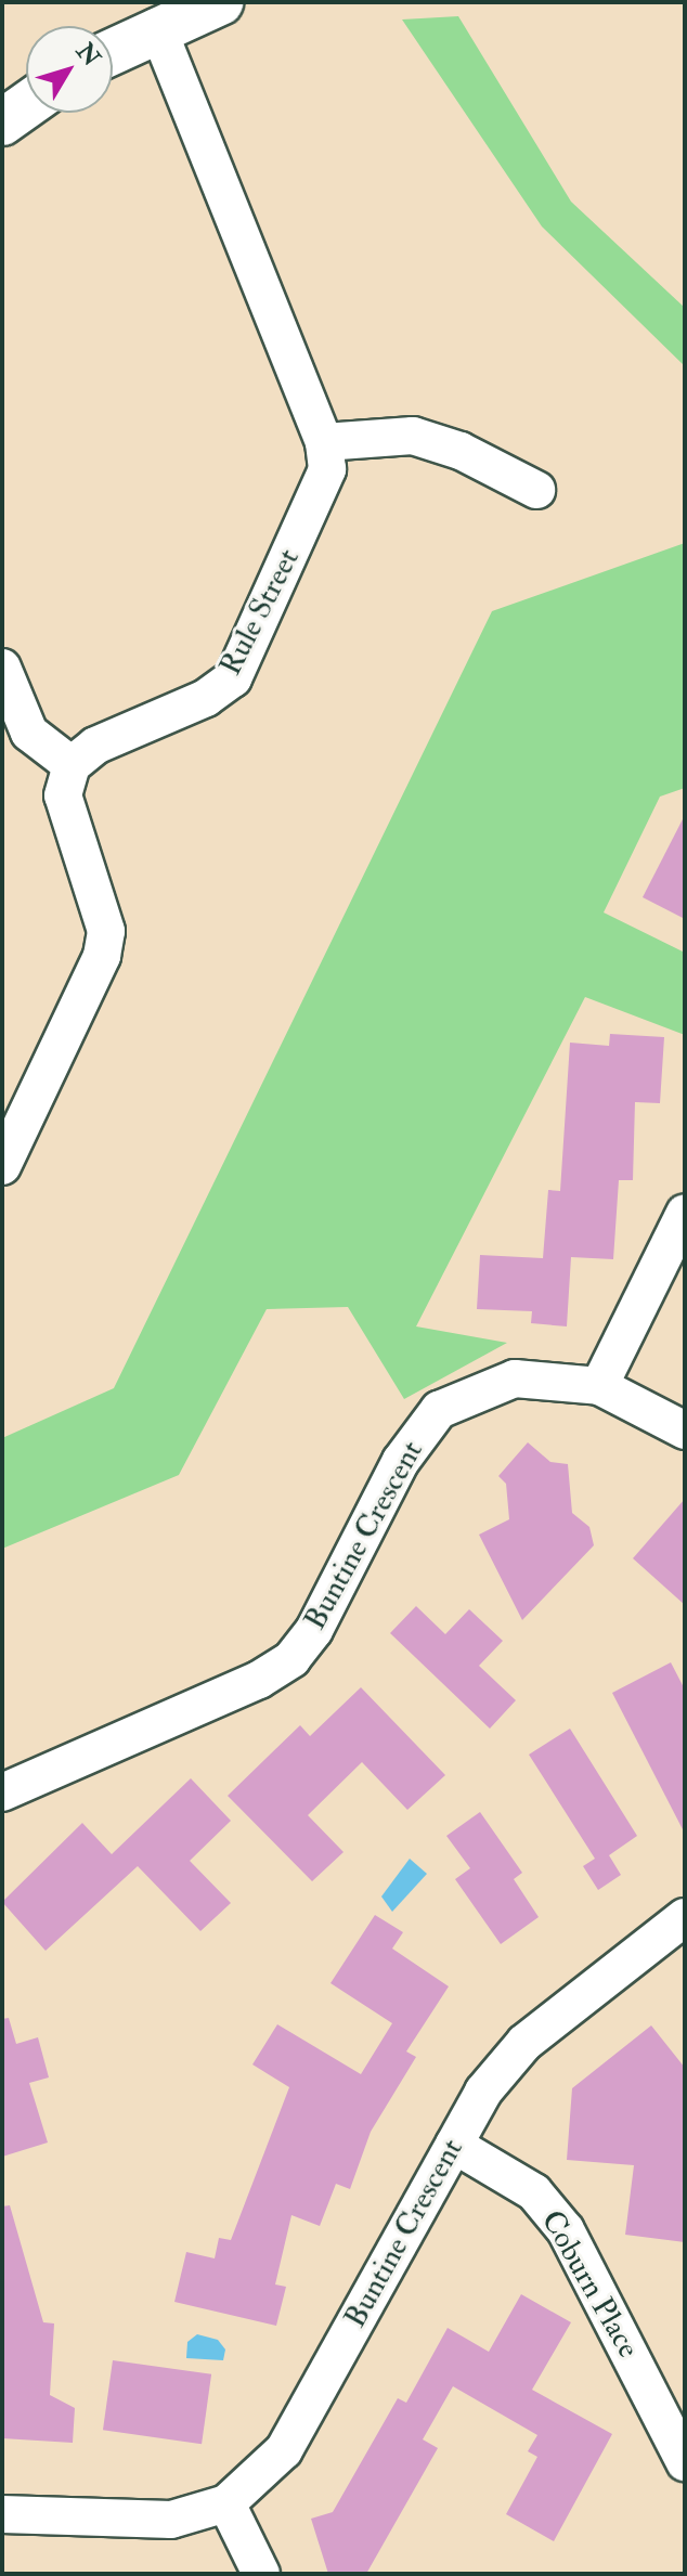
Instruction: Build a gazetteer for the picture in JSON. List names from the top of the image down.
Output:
{
  "streets": {
    "street": ["Rule Street", "Buntine Crescent", "Coburn Place"]
  },
  "crossings": [
    ["Buntine Crescent", "Coburn Place"]
  ],
  "north": "top right"
}
